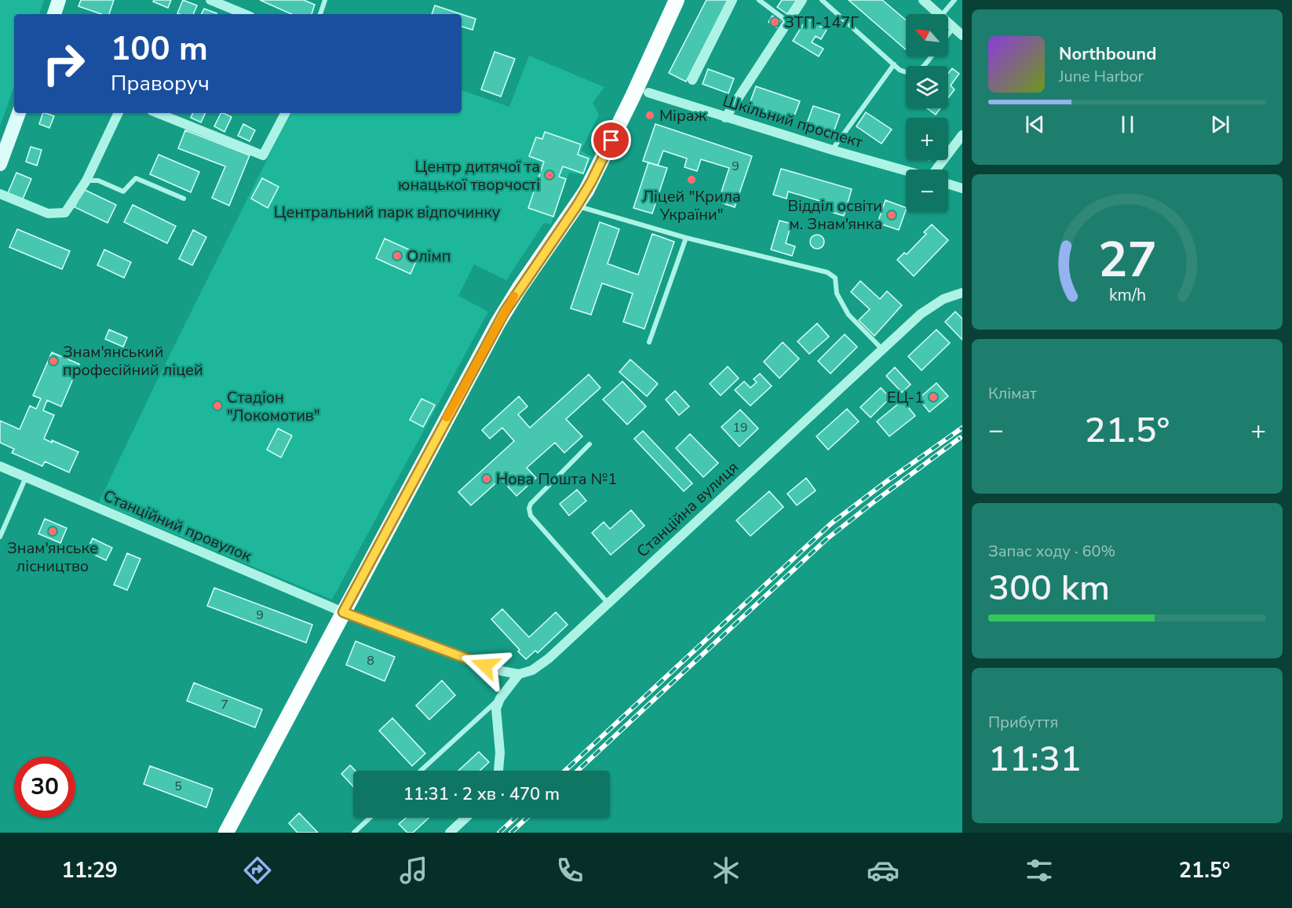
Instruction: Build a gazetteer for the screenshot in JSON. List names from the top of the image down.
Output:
{
  "streets": {
    "street": ["Шкільний проспект", "Станційна вулиця", "Станційний провулок"]
  },
  "crossings": [
    ["Станційна вулиця", "Станційний провулок"]
  ],
  "parks": ["Центральний парк відпочинку"],
  "places": [
    "ЗТП-147Г",
    "Міраж",
    "Центр дитячої та юнацької творчості",
    "Ліцей \"Крила України\"",
    "Відділ освіти м. Знам'янка",
    "Олімп",
    "Знам'янський професійний ліцей",
    "ЕЦ-1",
    "Стадіон \"Локомотив\"",
    "Нова Пошта №1",
    "Знам'янське лісництво"
  ],
  "house_numbers": [
    "9",
    "19",
    "9",
    "8",
    "7",
    "5"
  ],
  "north": "top left",
  "page": {
    "map_buttons": ["+", "−"],
    "turn": ["100 m", "Праворуч"],
    "song": ["Northbound", "June Harbor"],
    "tile": [
      "Клімат",
      ["Запас ходу · 60%", "300 km"],
      ["Прибуття", "11:31"]
    ],
    "heat": ["−", "21.5°", "+"],
    "limit": "30",
    "trip": "11:31 · 2 хв · 470 m",
    "tabs": ["11:29", "21.5°"],
    "gauge": ["27", "km/h"]
  }
}
